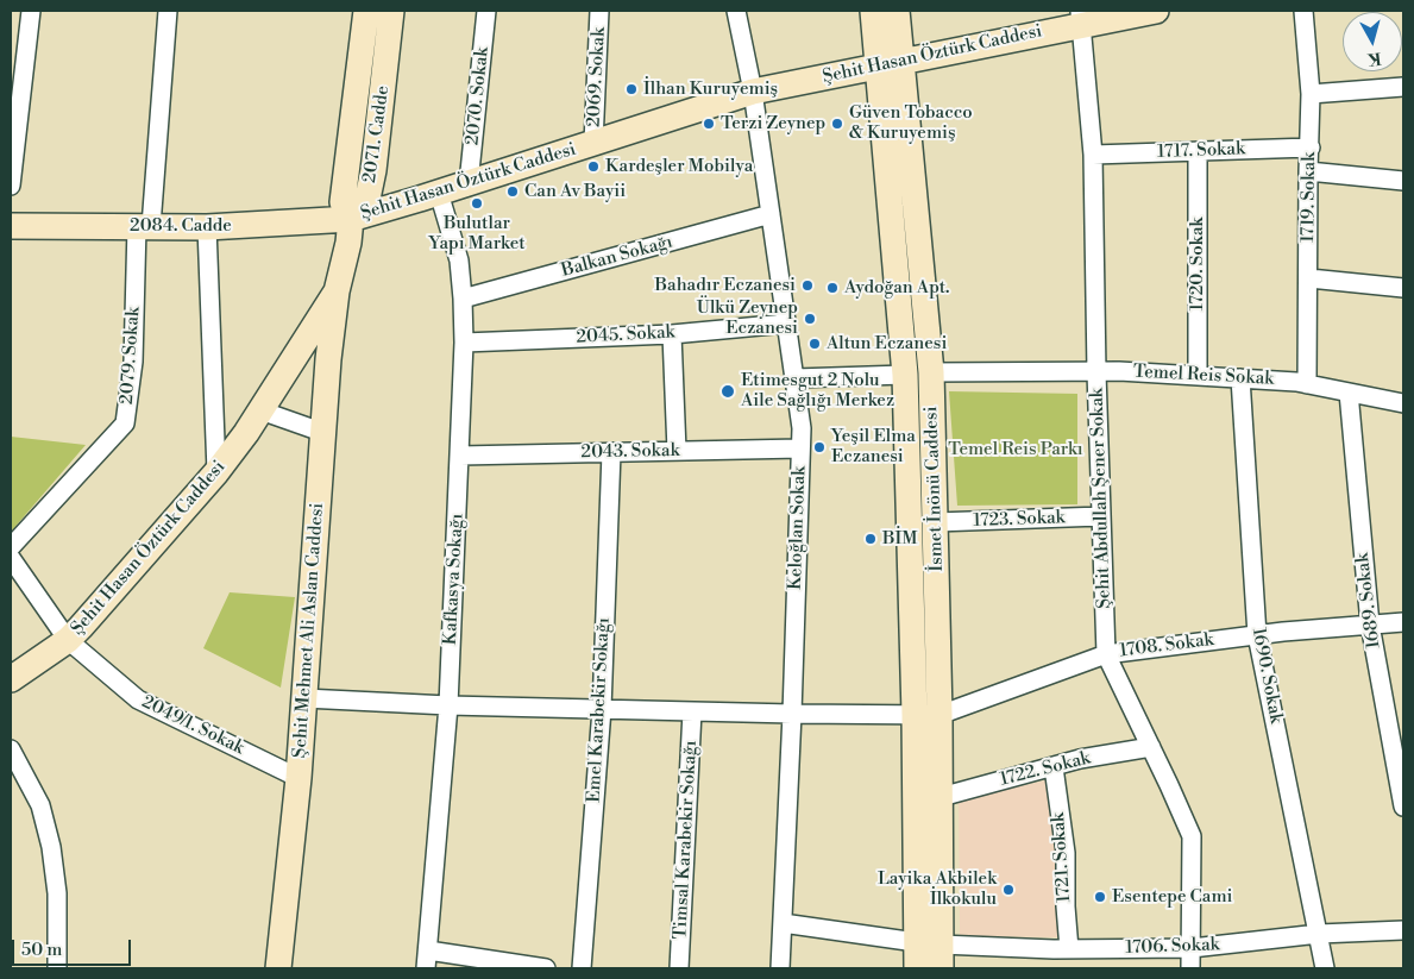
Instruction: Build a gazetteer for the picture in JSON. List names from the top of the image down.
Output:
{
  "streets": {
    "street": [
      "Şehit Hasan Öztürk Caddesi",
      "2069. Sokak",
      "2070. Sokak",
      "2071. Cadde",
      "1717. Sokak",
      "1719. Sokak",
      "2084. Cadde",
      "Balkan Sokağı",
      "1720. Sokak",
      "2045. Sokak",
      "2079. Sokak",
      "Temel Reis Sokak",
      "2043. Sokak",
      "İsmet İnönü Caddesi",
      "Şehit Abdullah Şener Sokak",
      "1723. Sokak",
      "Keloğlan Sokak",
      "Kafkasya Sokağı",
      "1689. Sokak",
      "Şehit Mehmet Ali Aslan Caddesi",
      "1708. Sokak",
      "1690. Sokak",
      "Emel Karabekir Sokağı",
      "2049/1. Sokak",
      "1722. Sokak",
      "Timsal Karabekir Sokağı",
      "1721. Sokak",
      "1706. Sokak"
    ]
  },
  "crossings": [
    ["Şehit Hasan Öztürk Caddesi", "2069. Sokak"],
    ["Şehit Hasan Öztürk Caddesi", "2070. Sokak"],
    ["Şehit Hasan Öztürk Caddesi", "2071. Cadde"],
    ["Şehit Hasan Öztürk Caddesi", "2084. Cadde"],
    ["Şehit Hasan Öztürk Caddesi", "İsmet İnönü Caddesi"],
    ["Şehit Hasan Öztürk Caddesi", "Şehit Abdullah Şener Sokak"],
    ["Şehit Hasan Öztürk Caddesi", "Keloğlan Sokak"],
    ["Şehit Hasan Öztürk Caddesi", "Kafkasya Sokağı"],
    ["Şehit Hasan Öztürk Caddesi", "Şehit Mehmet Ali Aslan Caddesi"],
    ["Şehit Hasan Öztürk Caddesi", "2049/1. Sokak"],
    ["2071. Cadde", "2084. Cadde"],
    ["1717. Sokak", "1719. Sokak"],
    ["1717. Sokak", "1720. Sokak"],
    ["1717. Sokak", "Şehit Abdullah Şener Sokak"],
    ["1719. Sokak", "Temel Reis Sokak"],
    ["2084. Cadde", "2079. Sokak"],
    ["Balkan Sokağı", "Keloğlan Sokak"],
    ["Balkan Sokağı", "Kafkasya Sokağı"],
    ["1720. Sokak", "Temel Reis Sokak"],
    ["2045. Sokak", "Keloğlan Sokak"],
    ["2045. Sokak", "Kafkasya Sokağı"],
    ["Temel Reis Sokak", "İsmet İnönü Caddesi"],
    ["Temel Reis Sokak", "Şehit Abdullah Şener Sokak"],
    ["Temel Reis Sokak", "1689. Sokak"],
    ["Temel Reis Sokak", "1690. Sokak"],
    ["2043. Sokak", "Keloğlan Sokak"],
    ["2043. Sokak", "Kafkasya Sokağı"],
    ["2043. Sokak", "Emel Karabekir Sokağı"],
    ["İsmet İnönü Caddesi", "1723. Sokak"],
    ["İsmet İnönü Caddesi", "1708. Sokak"],
    ["İsmet İnönü Caddesi", "1722. Sokak"],
    ["İsmet İnönü Caddesi", "1706. Sokak"],
    ["Şehit Abdullah Şener Sokak", "1723. Sokak"],
    ["Şehit Abdullah Şener Sokak", "1708. Sokak"],
    ["Şehit Abdullah Şener Sokak", "1722. Sokak"],
    ["Şehit Abdullah Şener Sokak", "1706. Sokak"],
    ["Keloğlan Sokak", "1706. Sokak"],
    ["1689. Sokak", "1708. Sokak"],
    ["Şehit Mehmet Ali Aslan Caddesi", "2049/1. Sokak"],
    ["1708. Sokak", "1690. Sokak"],
    ["1690. Sokak", "1706. Sokak"],
    ["1722. Sokak", "1721. Sokak"],
    ["1721. Sokak", "1706. Sokak"]
  ],
  "parks": ["Temel Reis Parkı"],
  "places": [
    "İlhan Kuruyemiş",
    "Terzi Zeynep",
    "Güven Tobacco & Kuruyemiş",
    "Kardeşler Mobilya",
    "Can Av Bayii",
    "Bulutlar Yapı Market",
    "Bahadır Eczanesi",
    "Aydoğan Apt.",
    "Ülkü Zeynep Eczanesi",
    "Altun Eczanesi",
    "Etimesgut 2 Nolu Aile Sağlığı Merkez",
    "Yeşil Elma Eczanesi",
    "BİM",
    "Layika Akbilek İlkokulu",
    "Esentepe Cami"
  ],
  "scale_bar": "50 m",
  "north": "bottom"
}
